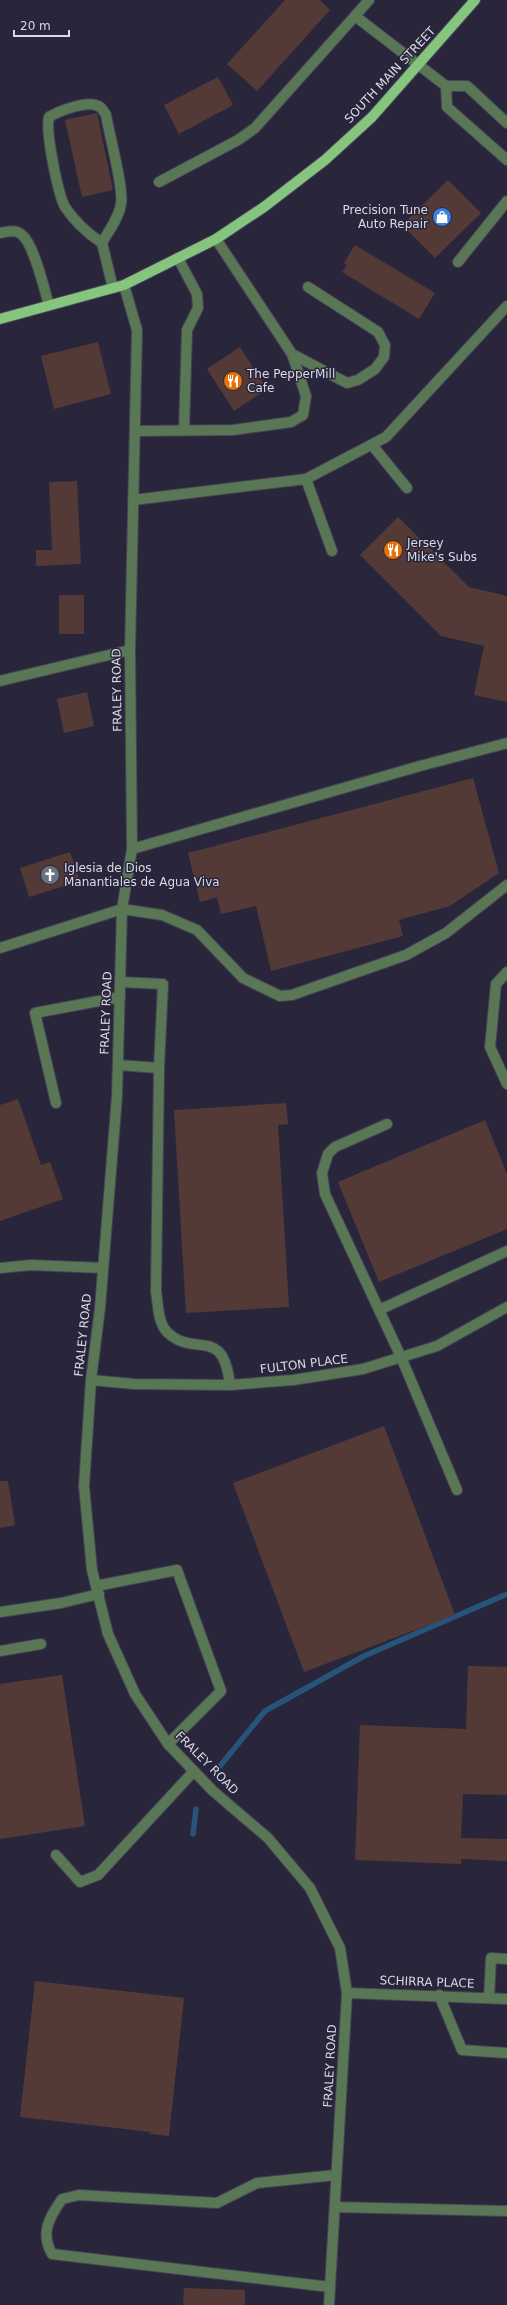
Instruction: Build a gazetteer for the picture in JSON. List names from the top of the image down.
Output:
{
  "streets": {
    "main road": ["SOUTH MAIN STREET"],
    "street": ["FRALEY ROAD", "FULTON PLACE", "SCHIRRA PLACE"]
  },
  "crossings": [
    ["SOUTH MAIN STREET", "FRALEY ROAD"],
    ["FRALEY ROAD", "FULTON PLACE"],
    ["FRALEY ROAD", "SCHIRRA PLACE"]
  ],
  "places": {
    "shop": ["Precision Tune Auto Repair"],
    "restaurant": ["The PepperMill Cafe", "Jersey Mike's Subs"],
    "church": ["Iglesia de Dios Manantiales de Agua Viva"]
  },
  "scale_bar": "20 m"
}
